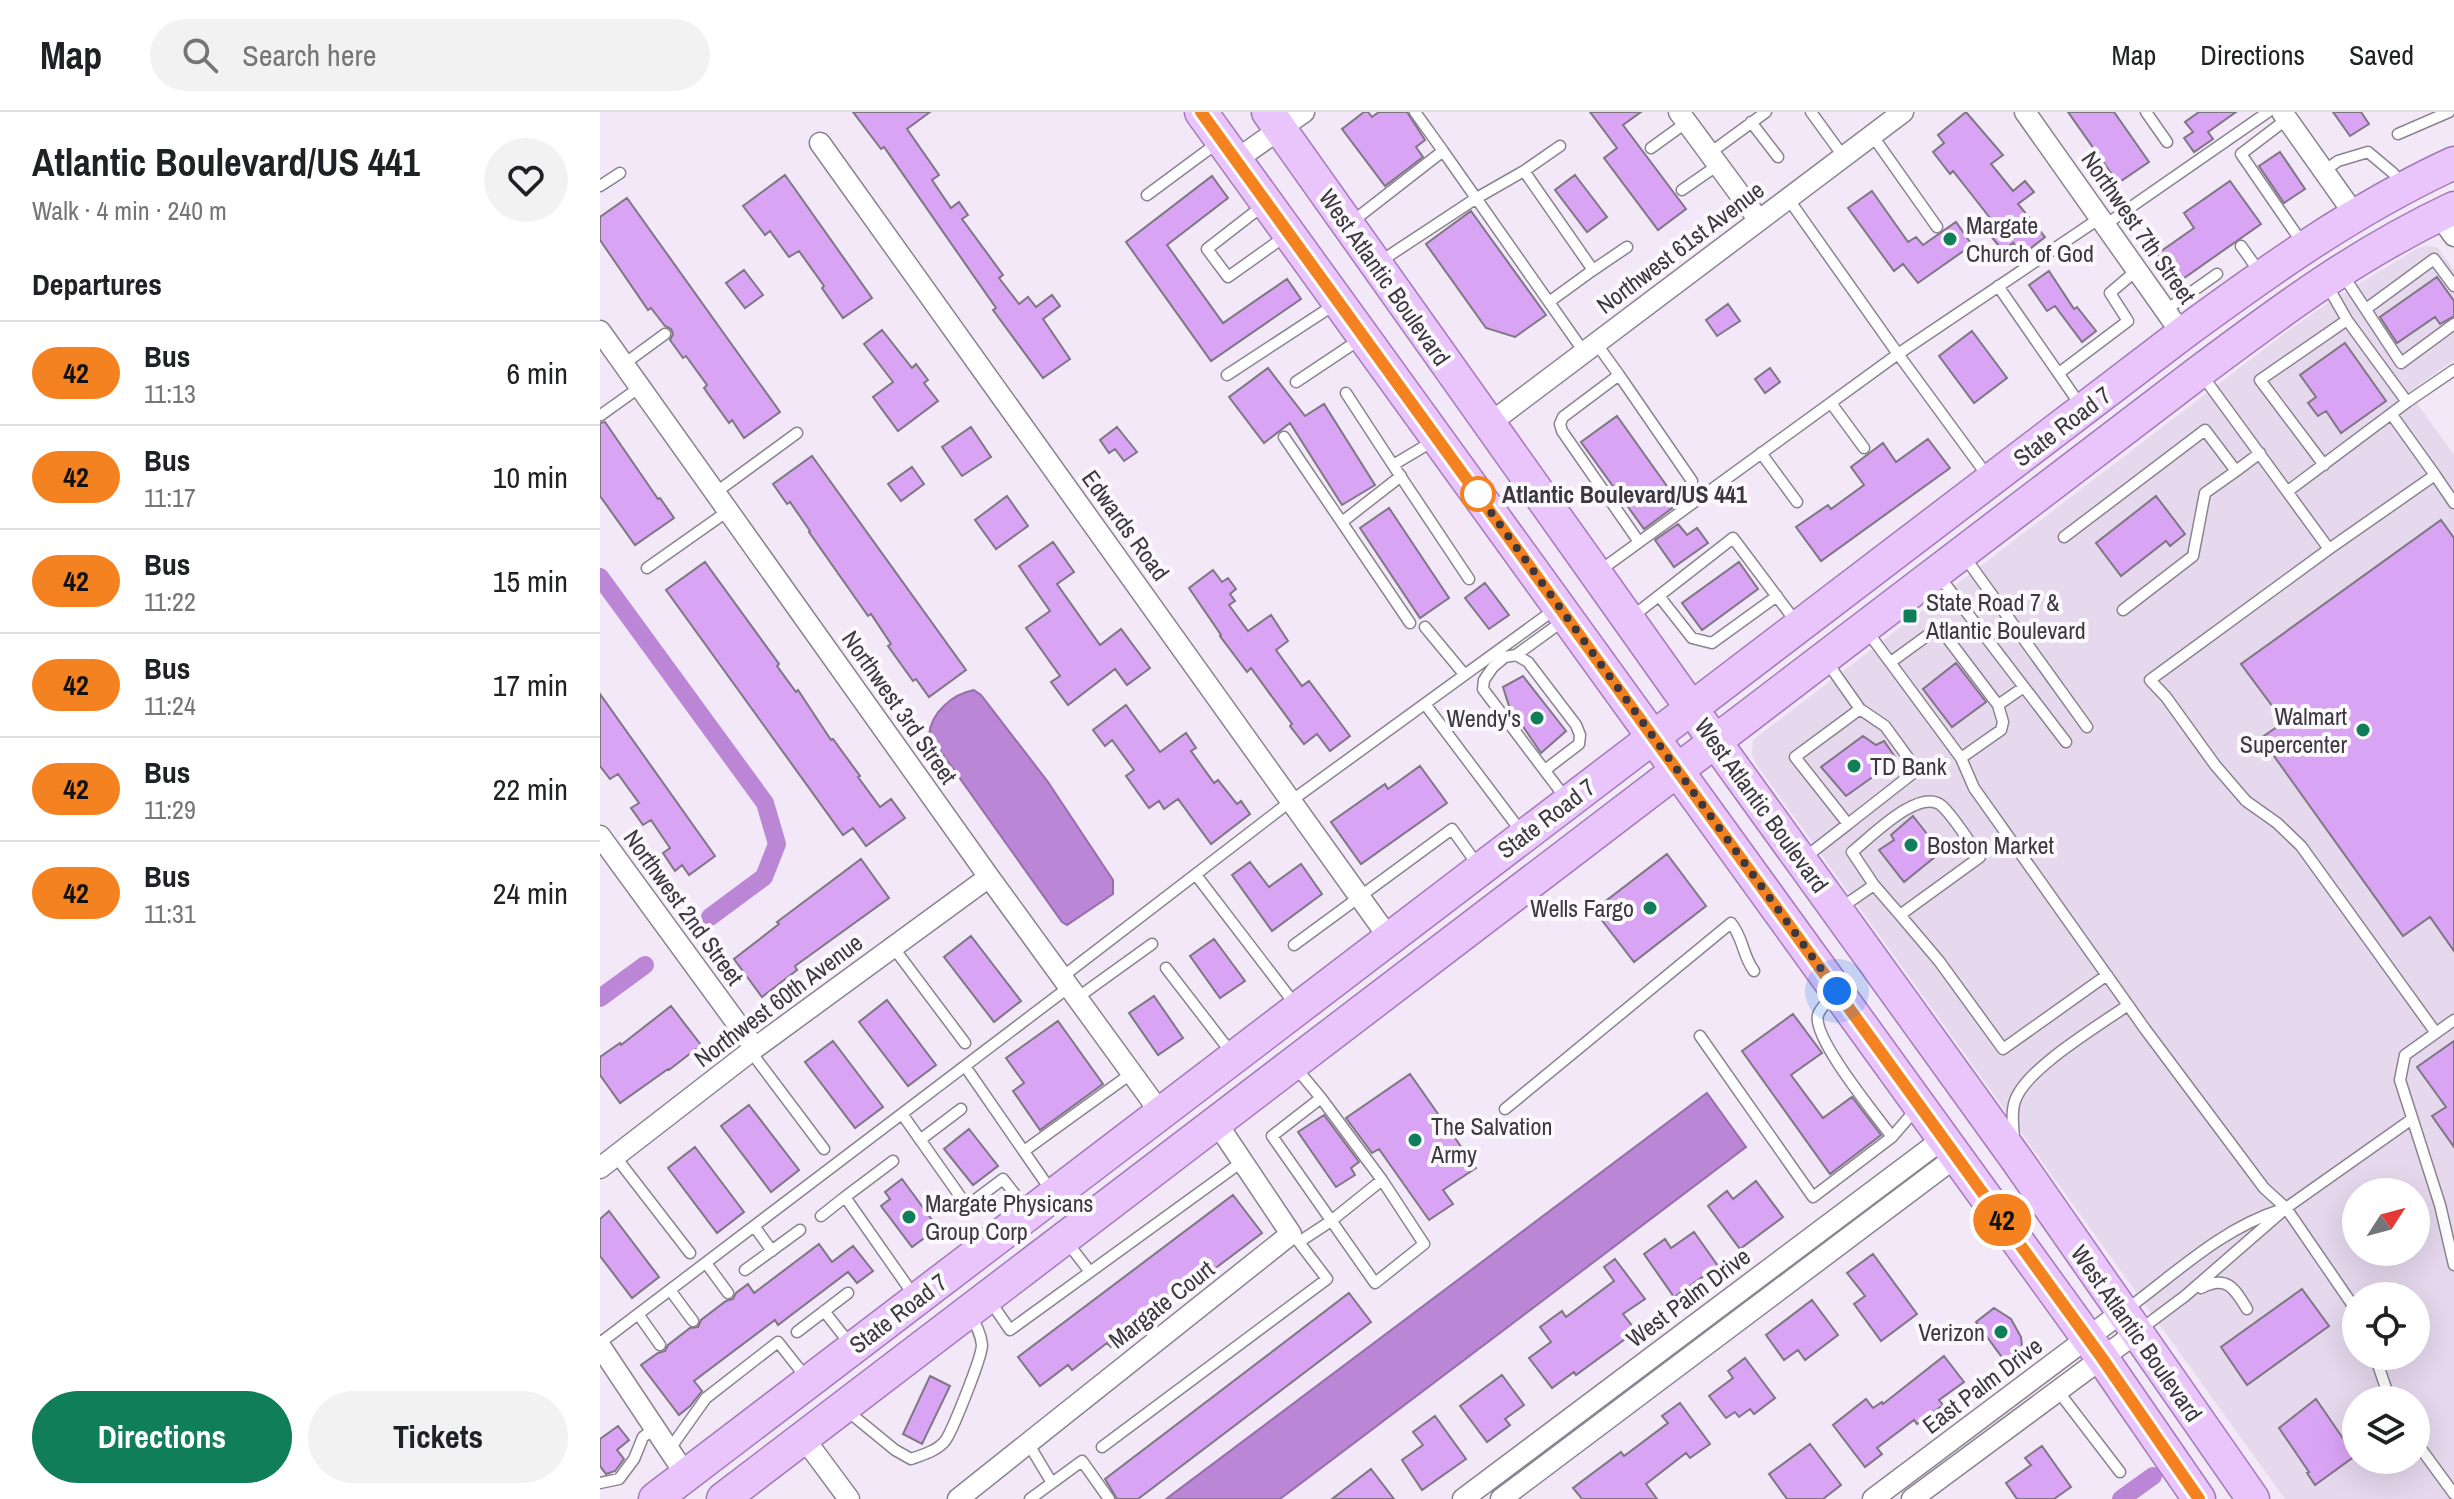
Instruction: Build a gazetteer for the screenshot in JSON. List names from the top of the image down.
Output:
{
  "streets": {
    "main road": ["West Atlantic Boulevard", "State Road 7"],
    "street": [
      "Northwest 7th Street",
      "Northwest 61st Avenue",
      "Edwards Road",
      "Northwest 3rd Street",
      "Northwest 2nd Street",
      "Northwest 60th Avenue",
      "West Palm Drive",
      "Margate Court",
      "East Palm Drive"
    ]
  },
  "crossings": [
    ["Northwest 7th Street", "State Road 7"],
    ["Northwest 61st Avenue", "West Atlantic Boulevard"],
    ["West Atlantic Boulevard", "State Road 7"],
    ["West Atlantic Boulevard", "West Palm Drive"],
    ["West Atlantic Boulevard", "East Palm Drive"],
    ["State Road 7", "Edwards Road"],
    ["State Road 7", "Northwest 3rd Street"],
    ["Northwest 3rd Street", "Northwest 60th Avenue"],
    ["Northwest 2nd Street", "Northwest 60th Avenue"]
  ],
  "places": {
    "other": [
      "Margate Church of God",
      "Atlantic Boulevard/US 441",
      "Wendy's",
      "Walmart Supercenter",
      "TD Bank",
      "Boston Market",
      "Wells Fargo",
      "The Salvation Army",
      "Margate Physicans Group Corp",
      "Verizon"
    ],
    "transit": ["State Road 7 & Atlantic Boulevard"]
  },
  "lines": ["bus line 42"],
  "north": "top right",
  "page": {
    "header": "Map",
    "search": "Search here",
    "nav": ["Map", "Directions", "Saved"],
    "heading": [
      ["Atlantic Boulevard/US 441", "Walk · 4 min · 240 m"],
      "Departures"
    ],
    "on_map": "42",
    "list": [
      {
        "mark": "42",
        "name": "Bus",
        "note": "11:13",
        "value": "6 min"
      },
      {
        "mark": "42",
        "name": "Bus",
        "note": "11:17",
        "value": "10 min"
      },
      {
        "mark": "42",
        "name": "Bus",
        "note": "11:22",
        "value": "15 min"
      },
      {
        "mark": "42",
        "name": "Bus",
        "note": "11:24",
        "value": "17 min"
      },
      {
        "mark": "42",
        "name": "Bus",
        "note": "11:29",
        "value": "22 min"
      },
      {
        "mark": "42",
        "name": "Bus",
        "note": "11:31",
        "value": "24 min"
      }
    ],
    "buttons": ["Directions", "Tickets"]
  }
}
